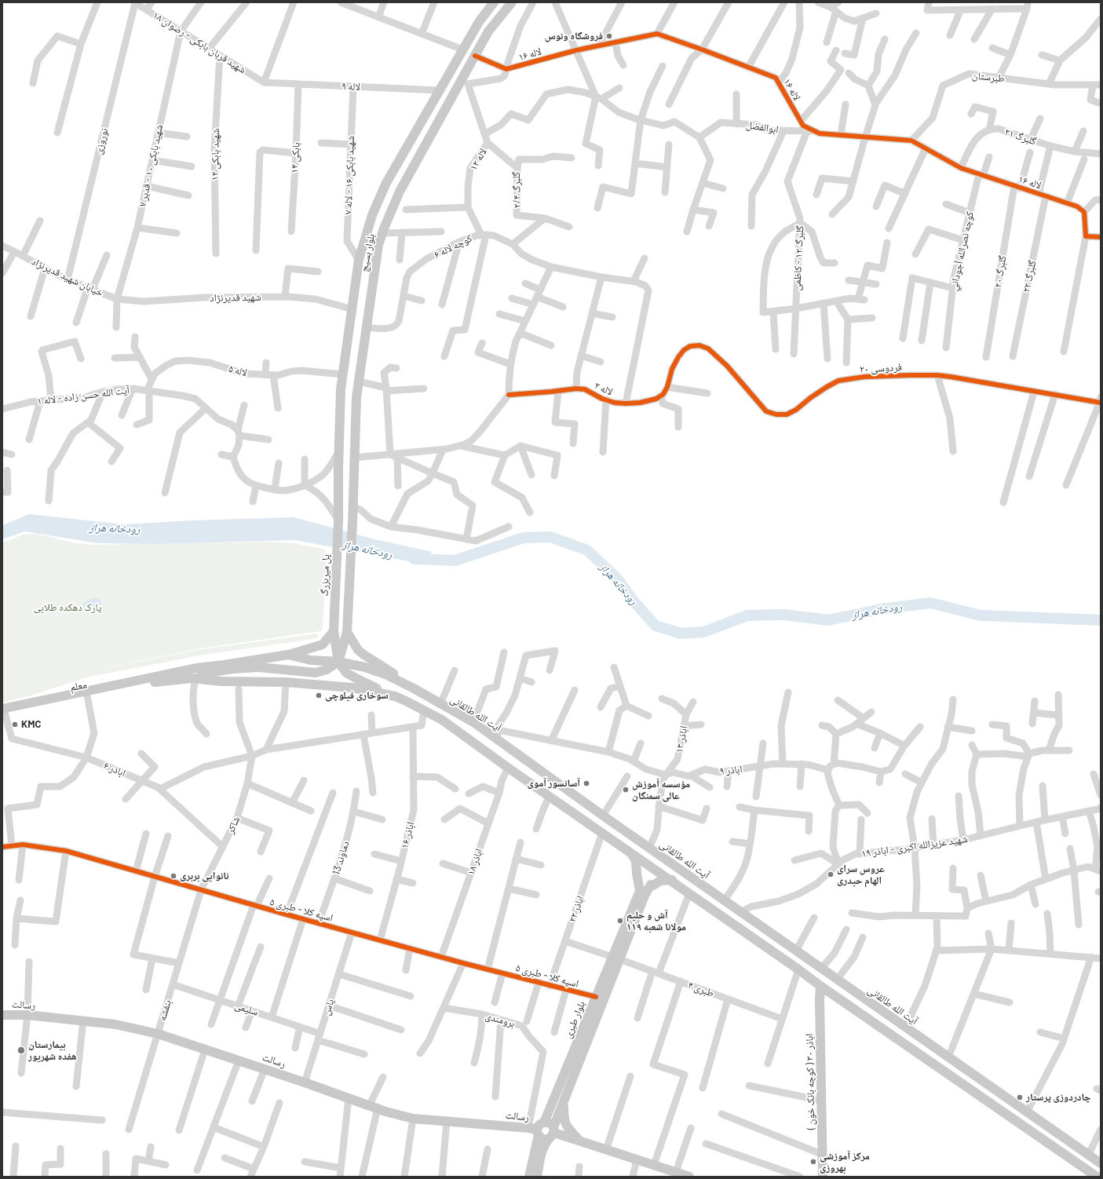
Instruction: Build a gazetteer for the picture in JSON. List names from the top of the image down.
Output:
{
  "streets": {
    "main road": [
      "بلوار بسیج",
      "پل میربزرگ",
      "معلم",
      "آیت الله طالقانی",
      "رسالت",
      "بلوار طبری",
      "اباذر ۳۰ ( کوچه بانک خون )"
    ],
    "street": [
      "شهید قربان بابکی - رضوان ۱۸",
      "لاله ۱۶",
      "طبرستان",
      "لاله ۹",
      "ابوالفضل",
      "گلبرگ ۲۱",
      "نوروزی",
      "شهید بابکی ۱۲",
      "بابکی ۱۴",
      "لاله ۱۲",
      "شهید بابکی ۱۰ - قدیر ۷",
      "شهید بابکی ۱۶ - لاله ۷",
      "گلبرگ ۲/۴",
      "کوچه لاله ۶",
      "كوچه نصرالله آجوداني",
      "گلبرگ ۱۲ - کاظمی",
      "گلبرگ ۲۰",
      "گلبرگ ۲۲",
      "خيابان شهيد قديرنژاد",
      "شهید قدیرنژاد",
      "فردوسی ۲۰",
      "لاله ۵",
      "لاله ۲",
      "آیت الله حسن زاده - لاله ۱",
      "اباذر ۱۳",
      "اباذر ۶",
      "اباذر ۹",
      "شاکر",
      "اباذر ۱۶",
      "شهید عزیزالله اکبری - اباذر ۱۹",
      "دماوند 13",
      "اباذر ۱۸",
      "اباذر ۲۲",
      "اسپه کلا - طبری ۵",
      "طبری ۴",
      "یاس",
      "سلیمی",
      "بنفشه",
      "برومندی"
    ]
  },
  "crossings": [
    ["شهید قربان بابکی - رضوان ۱۸", "لاله ۹"],
    ["شهید قربان بابکی - رضوان ۱۸", "نوروزی"],
    ["شهید قربان بابکی - رضوان ۱۸", "شهید بابکی ۱۲"],
    ["شهید قربان بابکی - رضوان ۱۸", "شهید بابکی ۱۰ - قدیر ۷"],
    ["لاله ۱۶", "طبرستان"],
    ["لاله ۱۶", "ابوالفضل"],
    ["لاله ۱۶", "لاله ۱۲"],
    ["لاله ۱۶", "كوچه نصرالله آجوداني"],
    ["لاله ۱۶", "گلبرگ ۲۰"],
    ["لاله ۱۶", "گلبرگ ۲۲"],
    ["لاله ۹", "بابکی ۱۴"],
    ["لاله ۹", "شهید بابکی ۱۶ - لاله ۷"],
    ["لاله ۹", "بلوار بسیج"],
    ["ابوالفضل", "گلبرگ ۱۲ - کاظمی"],
    ["گلبرگ ۲۱", "گلبرگ ۲۲"],
    ["نوروزی", "خيابان شهيد قديرنژاد"],
    ["لاله ۱۲", "گلبرگ ۲/۴"],
    ["لاله ۱۲", "کوچه لاله ۶"],
    ["شهید بابکی ۱۰ - قدیر ۷", "خيابان شهيد قديرنژاد"],
    ["شهید بابکی ۱۰ - قدیر ۷", "شهید قدیرنژاد"],
    ["شهید بابکی ۱۶ - لاله ۷", "بلوار بسیج"],
    ["کوچه لاله ۶", "بلوار بسیج"],
    ["کوچه لاله ۶", "لاله ۲"],
    ["بلوار بسیج", "شهید قدیرنژاد"],
    ["بلوار بسیج", "لاله ۵"],
    ["بلوار بسیج", "پل میربزرگ"],
    ["خيابان شهيد قديرنژاد", "شهید قدیرنژاد"],
    ["لاله ۵", "آیت الله حسن زاده - لاله ۱"],
    ["پل میربزرگ", "آیت الله طالقانی"],
    ["معلم", "آیت الله طالقانی"],
    ["معلم", "اباذر ۶"],
    ["آیت الله طالقانی", "اباذر ۱۳"],
    ["آیت الله طالقانی", "اباذر ۶"],
    ["آیت الله طالقانی", "شهید عزیزالله اکبری - اباذر ۱۹"],
    ["اباذر ۶", "شاکر"],
    ["شاکر", "اسپه کلا - طبری ۵"],
    ["شاکر", "بنفشه"],
    ["اباذر ۱۶", "اسپه کلا - طبری ۵"],
    ["دماوند 13", "اسپه کلا - طبری ۵"],
    ["اباذر ۱۸", "اسپه کلا - طبری ۵"],
    ["اباذر ۲۲", "اسپه کلا - طبری ۵"],
    ["اباذر ۲۲", "طبری ۴"],
    ["اسپه کلا - طبری ۵", "یاس"],
    ["اسپه کلا - طبری ۵", "بنفشه"],
    ["اسپه کلا - طبری ۵", "بلوار طبری"],
    ["طبری ۴", "بلوار طبری"],
    ["رسالت", "یاس"],
    ["رسالت", "بنفشه"],
    ["رسالت", "برومندی"],
    ["رسالت", "بلوار طبری"],
    ["یاس", "سلیمی"],
    ["سلیمی", "بنفشه"],
    ["برومندی", "بلوار طبری"]
  ],
  "water": ["رودخانه هراز"],
  "parks": ["پارک دهکده طلایی"],
  "places": [
    "فروشگاه ونوس",
    "سوخاری فیلوچی",
    "KMC",
    "آسانسور آموی",
    "مؤسسه آموزش عالی سمنگان",
    "عروس سرای الهام حیدری",
    "نانوایی بربری",
    "آش و حلیم مولانا شعبه ۱۱۹",
    "بیمارستان هفده شهریور",
    "چادردوزی پرستار",
    "مرکز آموزشی بهروزی"
  ]
}
